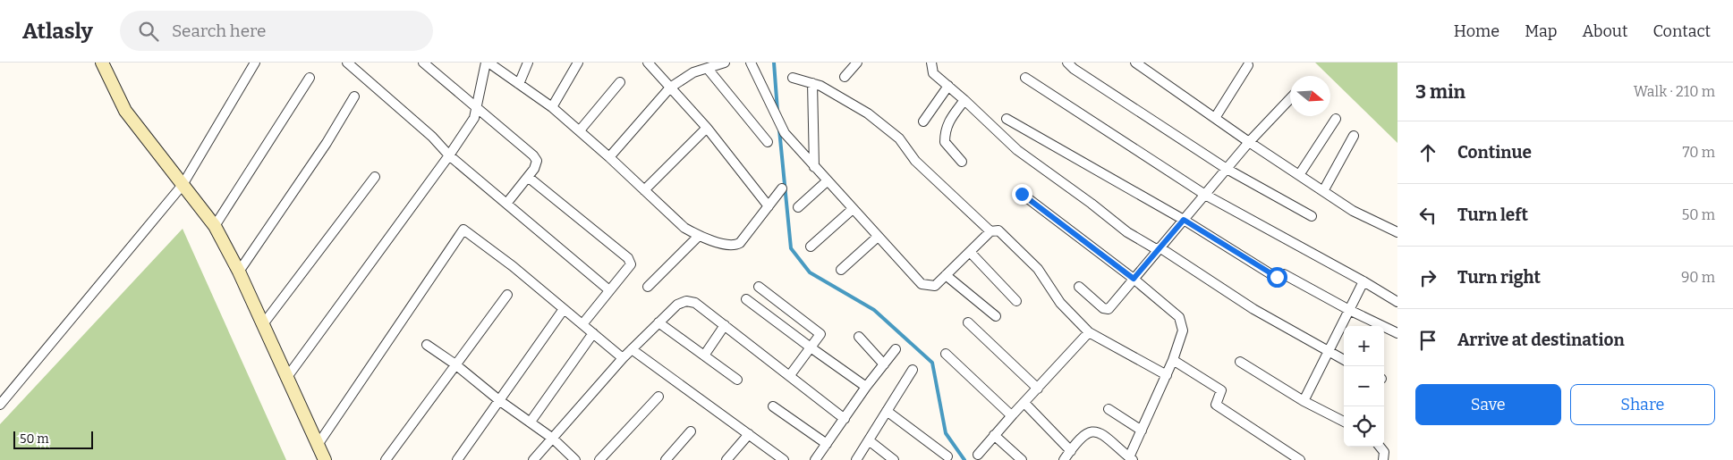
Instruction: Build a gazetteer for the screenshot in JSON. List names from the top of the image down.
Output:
{
  "scale_bar": "50 m",
  "north": "right",
  "page": {
    "header": "Atlasly",
    "search": "Search here",
    "nav": [
      "Home",
      "Map",
      "About",
      "Contact"
    ],
    "heading": ["3 min", "Walk · 210 m"],
    "list": [
      ["Continue", "70 m"],
      ["Turn left", "50 m"],
      ["Turn right", "90 m"],
      "Arrive at destination"
    ],
    "map_buttons": ["+", "−"],
    "buttons": ["Save", "Share"],
    "scale": "50 m"
  }
}
